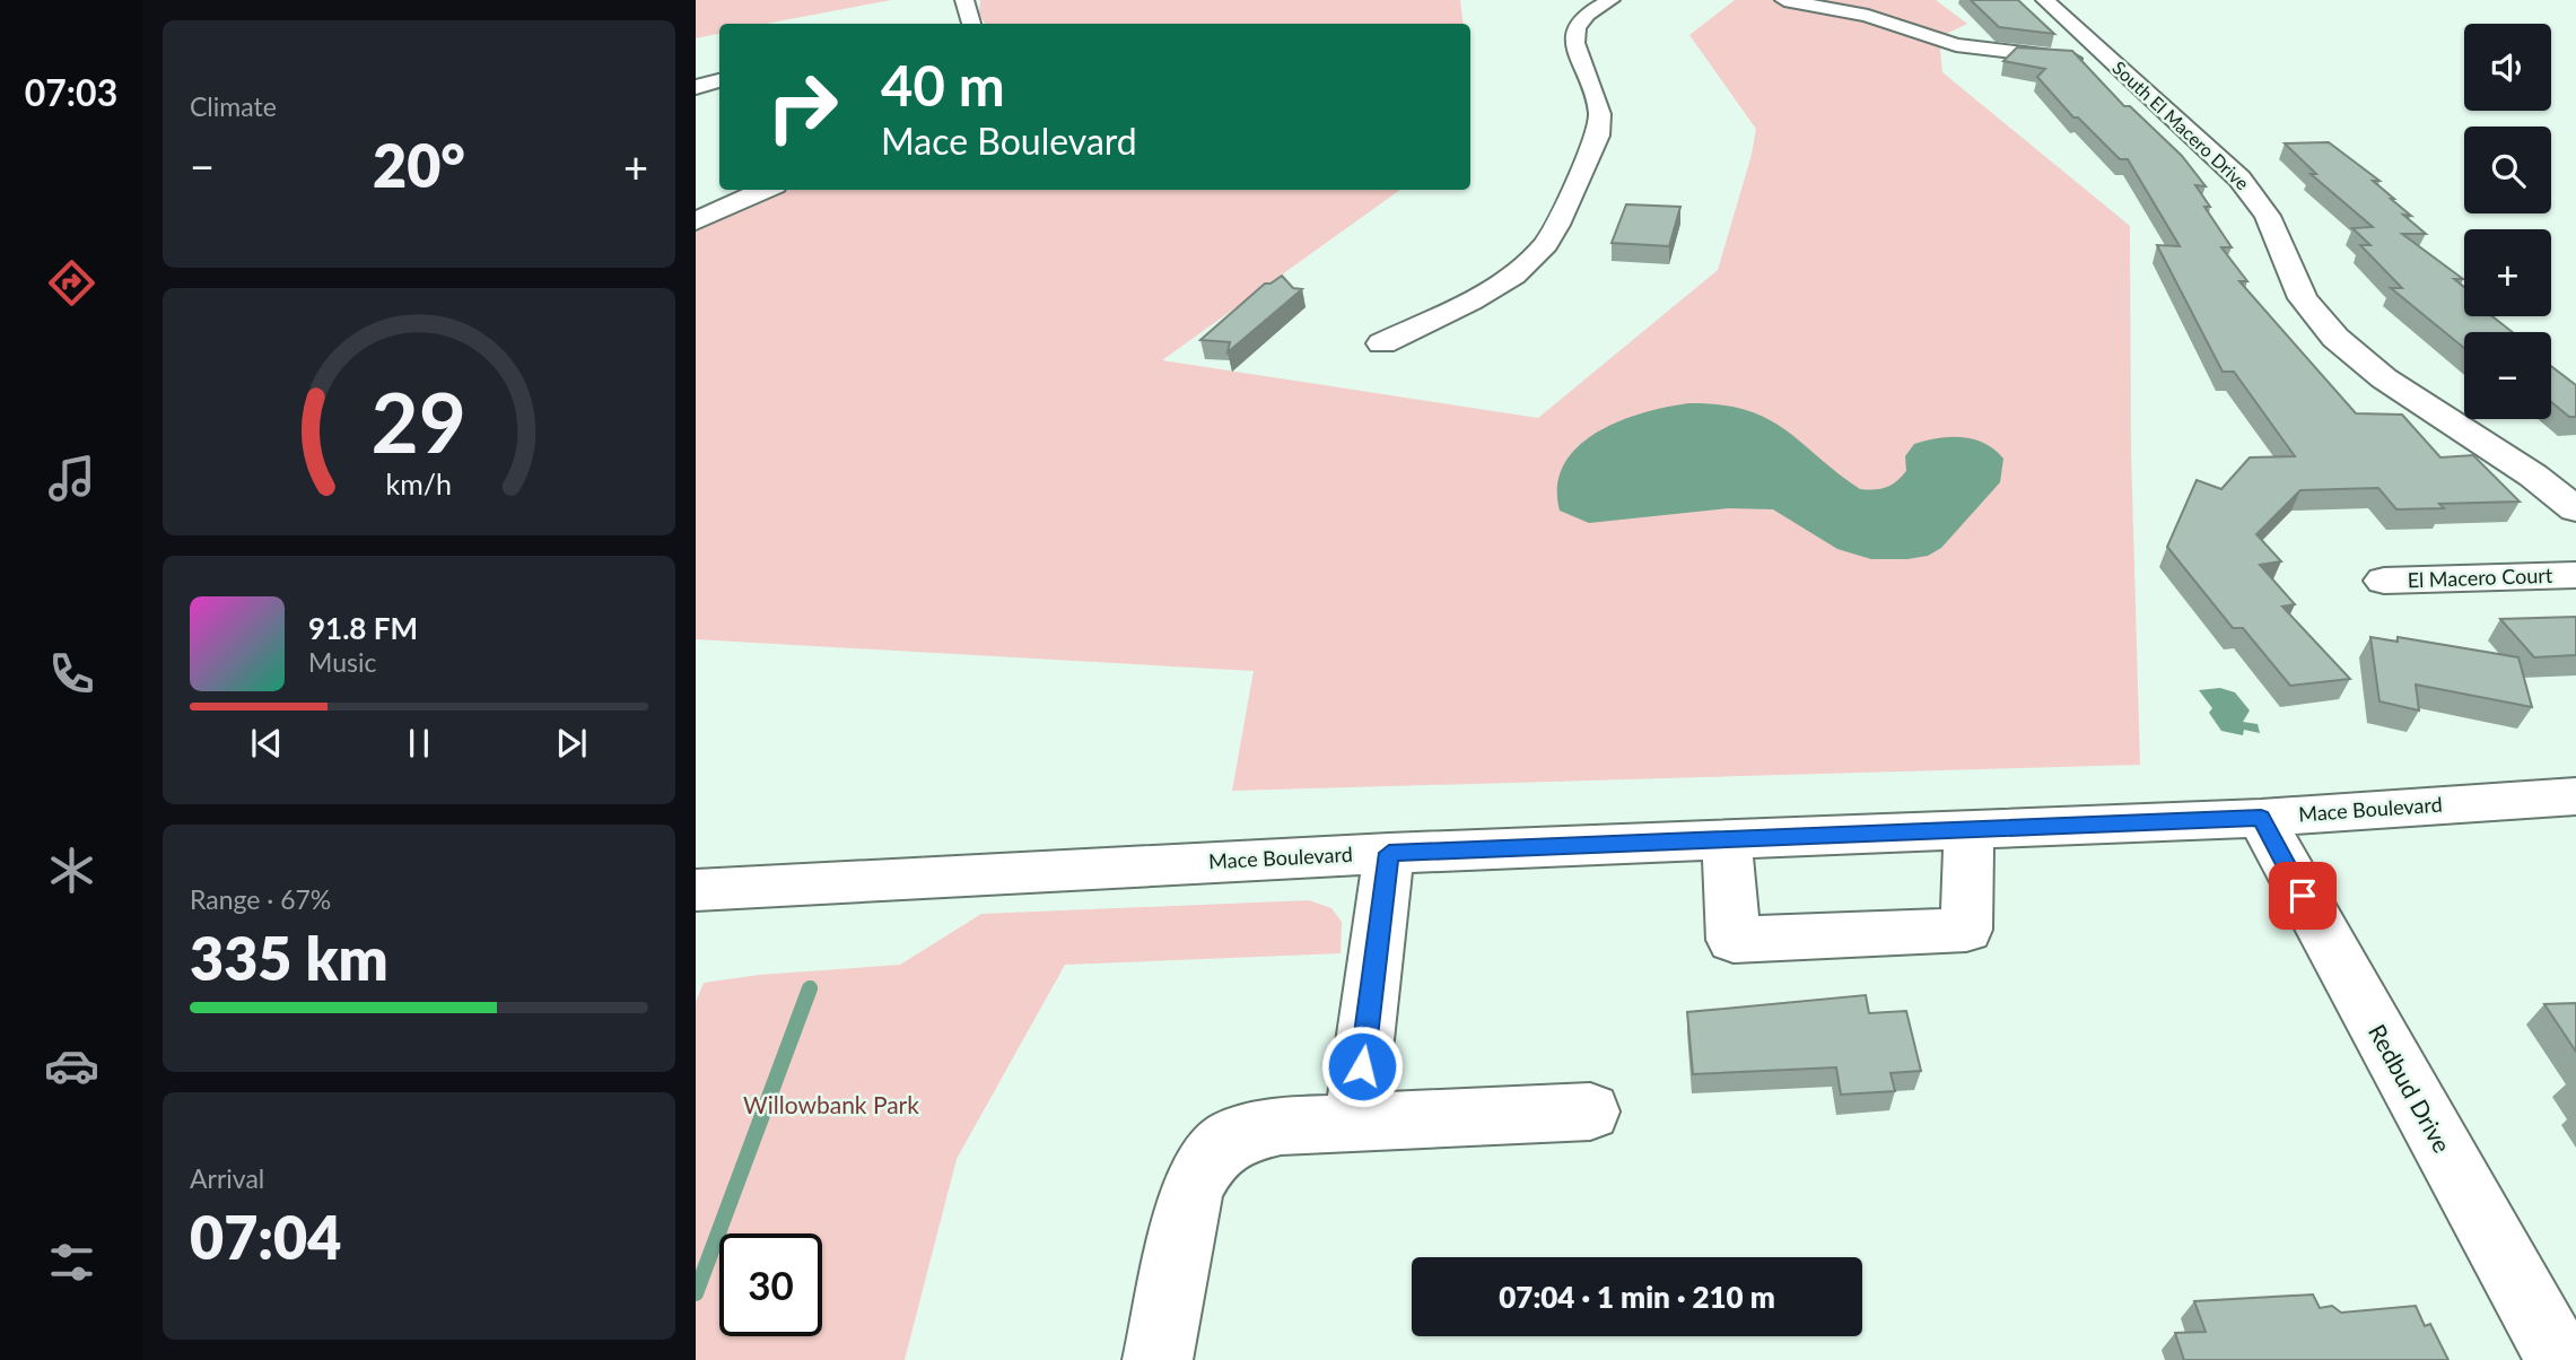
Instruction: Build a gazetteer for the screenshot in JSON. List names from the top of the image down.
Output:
{
  "streets": {
    "street": [
      "South El Macero Drive",
      "El Macero Court",
      "Mace Boulevard",
      "Redbud Drive"
    ]
  },
  "crossings": [
    ["Mace Boulevard", "Redbud Drive"]
  ],
  "parks": ["Willowbank Park"],
  "page": {
    "tabs": "07:03",
    "tile": [
      "Climate",
      ["Range · 67%", "335 km"],
      ["Arrival", "07:04"]
    ],
    "map_buttons": ["+", "−"],
    "turn": ["40 m", "Mace Boulevard"],
    "heat": ["−", "20°", "+"],
    "song": ["91.8 FM", "Music"],
    "limit": "30",
    "trip": "07:04 · 1 min · 210 m",
    "gauge": ["29", "km/h"]
  }
}
